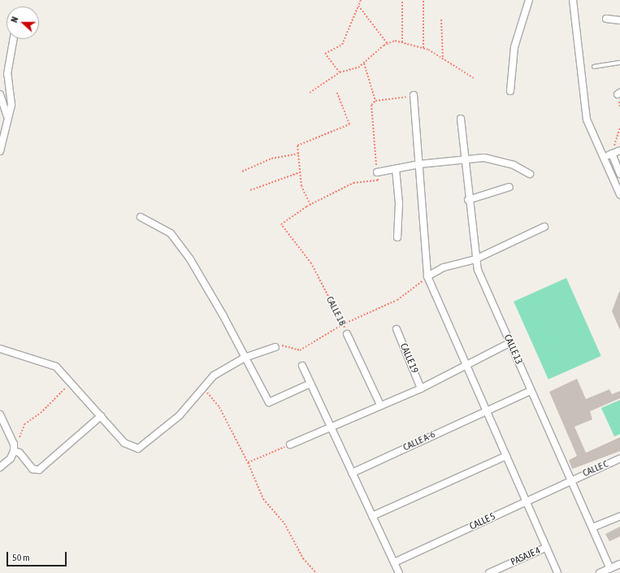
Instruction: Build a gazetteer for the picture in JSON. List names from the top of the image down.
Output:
{
  "streets": {
    "street": [
      "CALLE 18",
      "CALLE 13",
      "CALLE 19",
      "CALLE A-6",
      "CALLE C",
      "CALLE 5",
      "PASAJE 4"
    ]
  },
  "crossings": [
    ["CALLE 13", "CALLE A-6"],
    ["CALLE 13", "CALLE C"],
    ["CALLE 13", "CALLE 5"],
    ["CALLE C", "CALLE 5"]
  ],
  "scale_bar": "50 m",
  "north": "left"
}
